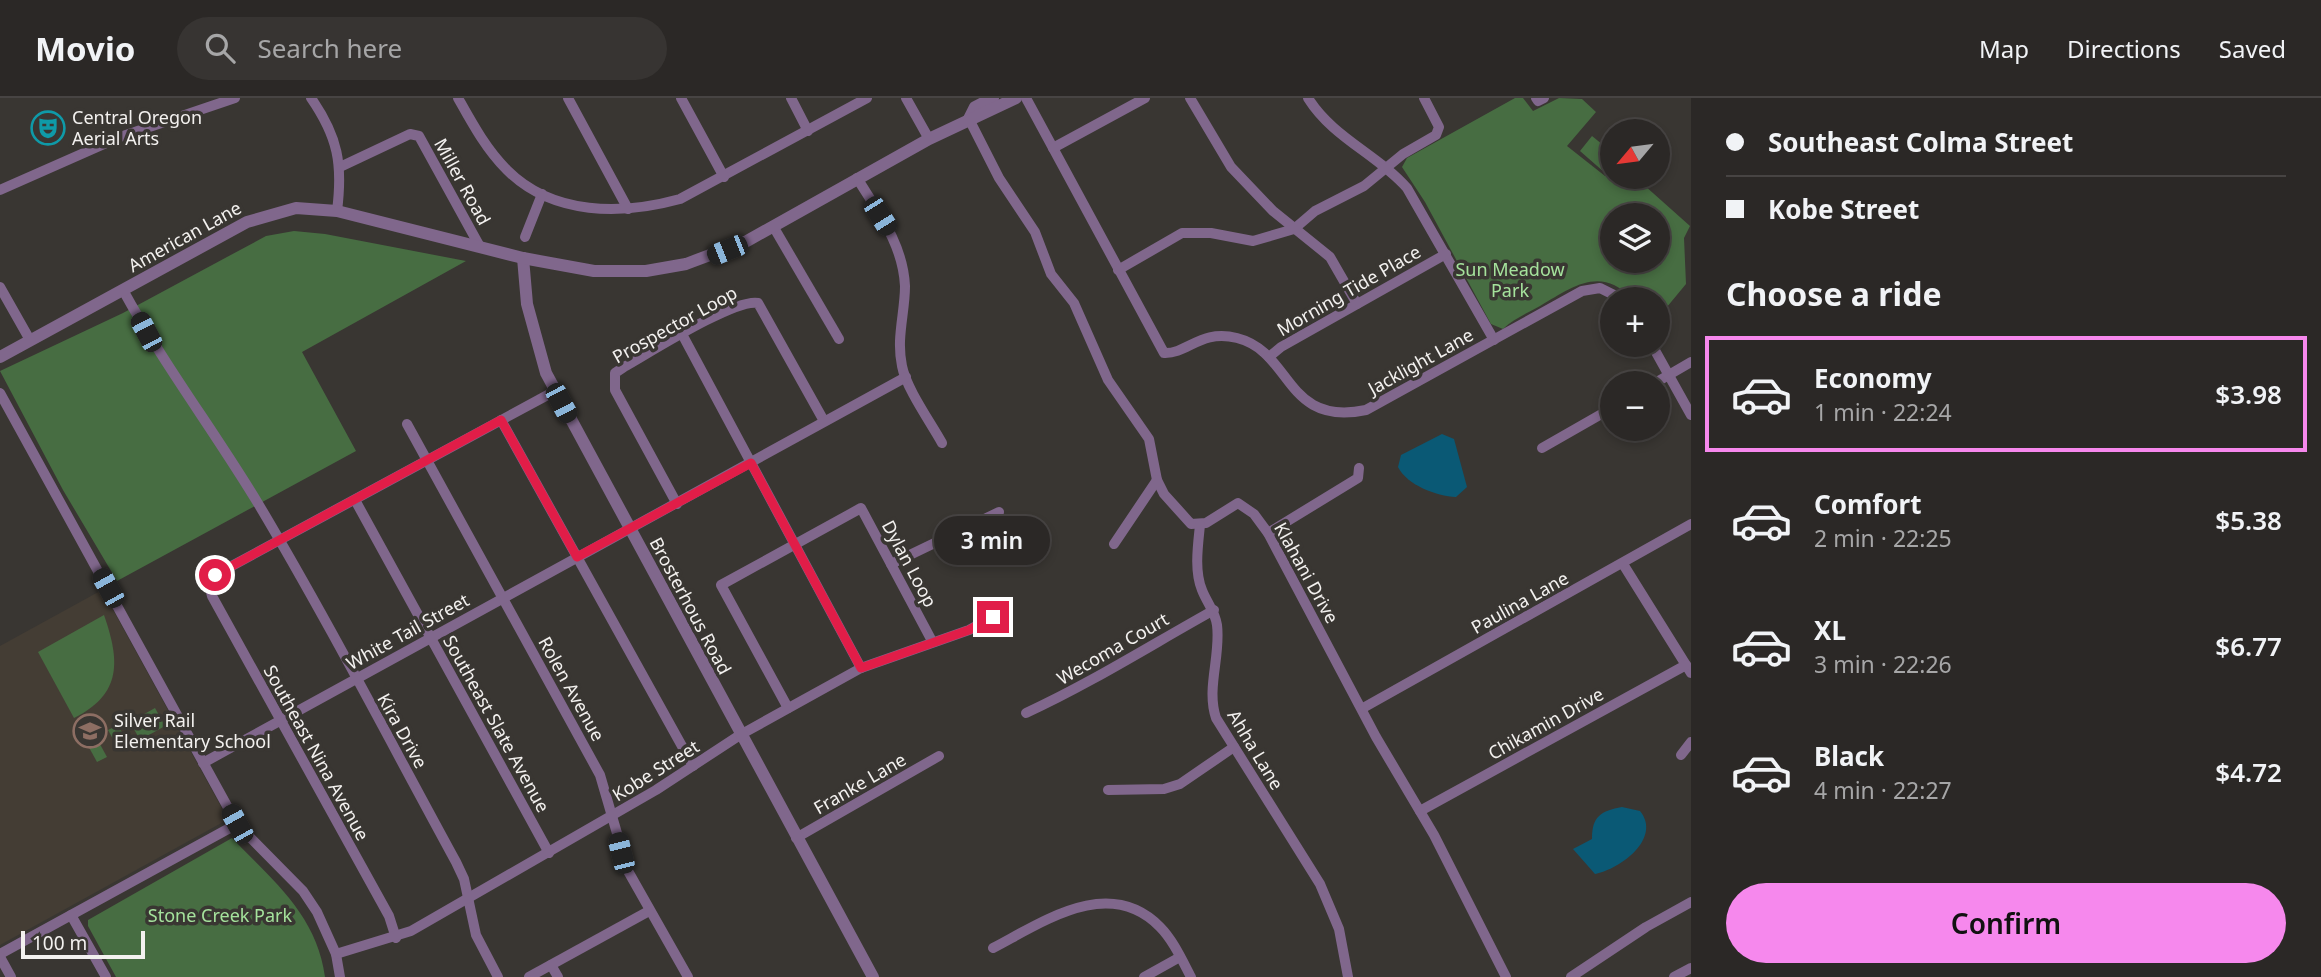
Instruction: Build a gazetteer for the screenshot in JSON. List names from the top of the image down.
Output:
{
  "streets": {
    "street": [
      "Miller Road",
      "American Lane",
      "Morning Tide Place",
      "Prospector Loop",
      "Jacklight Lane",
      "Dylan Loop",
      "Klahani Drive",
      "Paulina Lane",
      "Brosterhous Road",
      "White Tail Street",
      "Wecoma Court",
      "Rolen Avenue",
      "Southeast Slate Avenue",
      "Chikamin Drive",
      "Kira Drive",
      "Ahha Lane",
      "Southeast Nina Avenue",
      "Kobe Street",
      "Franke Lane"
    ]
  },
  "crossings": [
    ["Miller Road", "American Lane"],
    ["American Lane", "Brosterhous Road"],
    ["American Lane", "Kira Drive"],
    ["Morning Tide Place", "Jacklight Lane"],
    ["Prospector Loop", "White Tail Street"],
    ["Dylan Loop", "Kobe Street"],
    ["Klahani Drive", "Paulina Lane"],
    ["Klahani Drive", "Chikamin Drive"],
    ["Klahani Drive", "Ahha Lane"],
    ["Brosterhous Road", "White Tail Street"],
    ["Brosterhous Road", "Kobe Street"],
    ["Brosterhous Road", "Franke Lane"],
    ["White Tail Street", "Rolen Avenue"],
    ["White Tail Street", "Southeast Slate Avenue"],
    ["White Tail Street", "Kira Drive"],
    ["White Tail Street", "Southeast Nina Avenue"],
    ["Wecoma Court", "Ahha Lane"],
    ["Rolen Avenue", "Kobe Street"],
    ["Southeast Slate Avenue", "Kobe Street"],
    ["Kira Drive", "Southeast Nina Avenue"],
    ["Kira Drive", "Kobe Street"],
    ["Southeast Nina Avenue", "Kobe Street"]
  ],
  "parks": ["Sun Meadow Park", "Stone Creek Park"],
  "places": {
    "theatre": ["Central Oregon Aerial Arts"],
    "school or university": ["Silver Rail Elementary School"]
  },
  "scale_bar": "100 m",
  "north": "bottom left",
  "page": {
    "header": "Movio",
    "search": "Search here",
    "nav": ["Map", "Directions", "Saved"],
    "banner": ["Southeast Colma Street", "Kobe Street"],
    "map_buttons": ["+", "−"],
    "heading": "Choose a ride",
    "list": [
      {
        "name": "Economy",
        "note": "1 min · 22:24",
        "value": "$3.98"
      },
      {
        "name": "Comfort",
        "note": "2 min · 22:25",
        "value": "$5.38"
      },
      {
        "name": "XL",
        "note": "3 min · 22:26",
        "value": "$6.77"
      },
      {
        "name": "Black",
        "note": "4 min · 22:27",
        "value": "$4.72"
      }
    ],
    "bubble": "3 min",
    "buttons": "Confirm",
    "scale": "100 m"
  }
}
